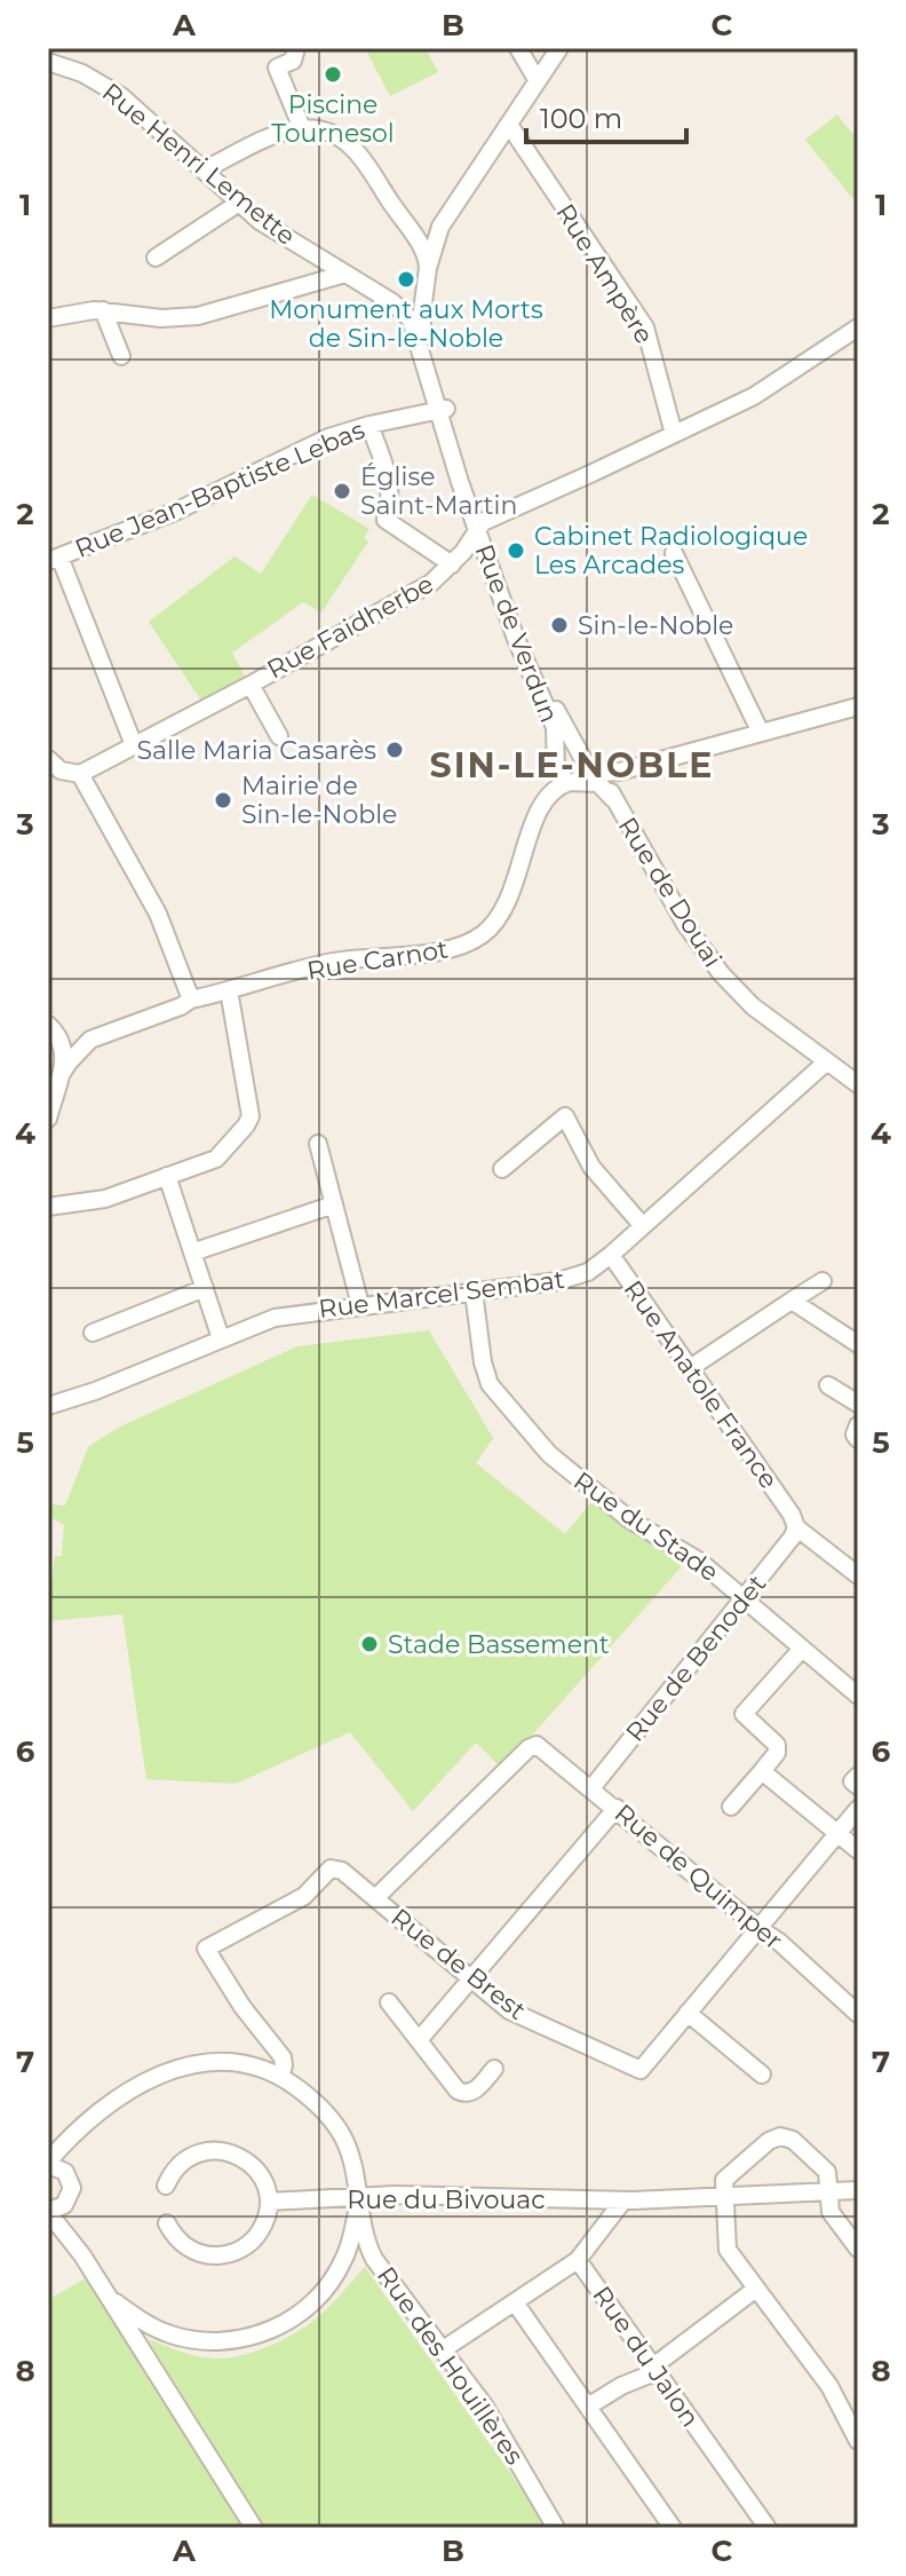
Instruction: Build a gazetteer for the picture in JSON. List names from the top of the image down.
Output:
{
  "streets": {
    "street": [
      "Rue Henri Lemette",
      "Rue Ampère",
      "Rue Jean-Baptiste Lebas",
      "Rue Faidherbe",
      "Rue de Verdun",
      "Rue de Douai",
      "Rue Carnot",
      "Rue Marcel Sembat",
      "Rue Anatole France",
      "Rue du Stade",
      "Rue de Benodet",
      "Rue de Quimper",
      "Rue de Brest",
      "Rue du Bivouac",
      "Rue du Jalon",
      "Rue des Houillères"
    ]
  },
  "crossings": [
    ["Rue Henri Lemette", "Rue de Verdun"],
    ["Rue Jean-Baptiste Lebas", "Rue de Verdun"],
    ["Rue Faidherbe", "Rue de Verdun"],
    ["Rue de Verdun", "Rue de Douai"],
    ["Rue de Verdun", "Rue Carnot"],
    ["Rue de Douai", "Rue Carnot"],
    ["Rue de Douai", "Rue Marcel Sembat"],
    ["Rue Marcel Sembat", "Rue Anatole France"],
    ["Rue Marcel Sembat", "Rue du Stade"],
    ["Rue Anatole France", "Rue de Benodet"],
    ["Rue du Stade", "Rue de Benodet"],
    ["Rue de Benodet", "Rue de Quimper"],
    ["Rue de Quimper", "Rue de Brest"],
    ["Rue de Brest", "Rue du Bivouac"],
    ["Rue de Brest", "Rue des Houillères"],
    ["Rue du Bivouac", "Rue des Houillères"]
  ],
  "districts": ["SIN-LE-NOBLE"],
  "places": [
    "Piscine Tournesol",
    "Monument aux Morts de Sin-le-Noble",
    "Église Saint-Martin",
    "Cabinet Radiologique Les Arcades",
    "Sin-le-Noble",
    "Salle Maria Casarès",
    "Mairie de Sin-le-Noble",
    "Stade Bassement"
  ],
  "scale_bar": "100 m",
  "grid": {
    "columns": ["A", "B", "C"],
    "rows": [
      "1",
      "2",
      "3",
      "4",
      "5",
      "6",
      "7",
      "8"
    ]
  }
}
